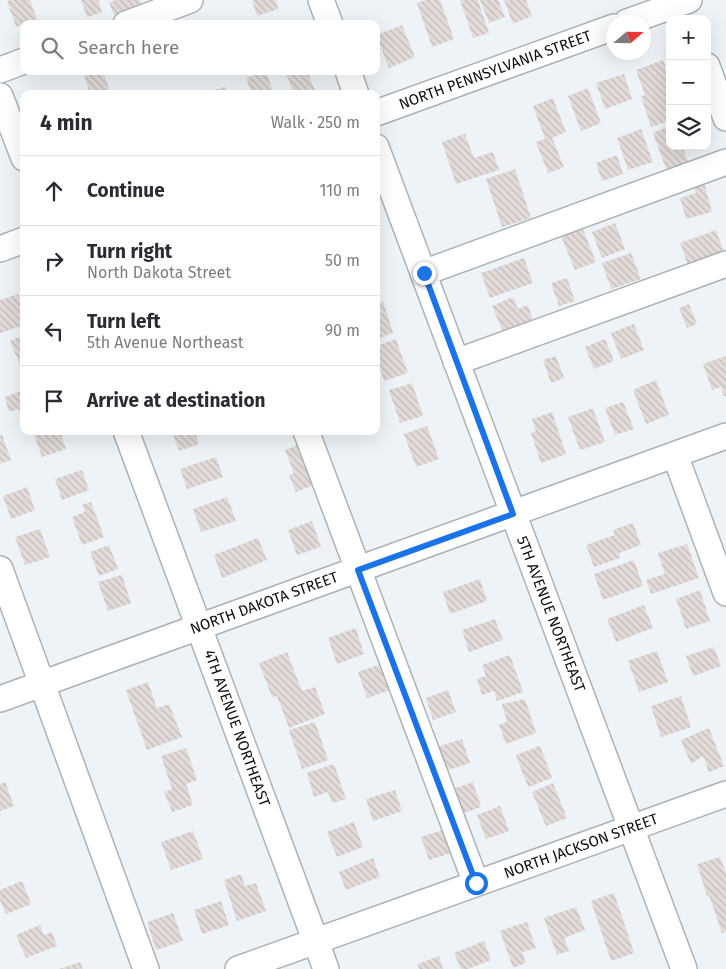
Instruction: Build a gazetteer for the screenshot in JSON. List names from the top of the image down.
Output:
{
  "streets": {
    "street": [
      "NORTH PENNSYLVANIA STREET",
      "NORTH DAKOTA STREET",
      "5TH AVENUE NORTHEAST",
      "4TH AVENUE NORTHEAST",
      "NORTH JACKSON STREET"
    ]
  },
  "crossings": [
    ["NORTH DAKOTA STREET", "5TH AVENUE NORTHEAST"],
    ["NORTH DAKOTA STREET", "4TH AVENUE NORTHEAST"],
    ["5TH AVENUE NORTHEAST", "NORTH JACKSON STREET"],
    ["4TH AVENUE NORTHEAST", "NORTH JACKSON STREET"]
  ],
  "north": "right",
  "page": {
    "map_buttons": ["+", "−"],
    "search": "Search here",
    "heading": ["4 min", "Walk · 250 m"],
    "list": [
      ["Continue", "110 m"],
      ["Turn right", "North Dakota Street", "50 m"],
      ["Turn left", "5th Avenue Northeast", "90 m"],
      "Arrive at destination"
    ]
  }
}
